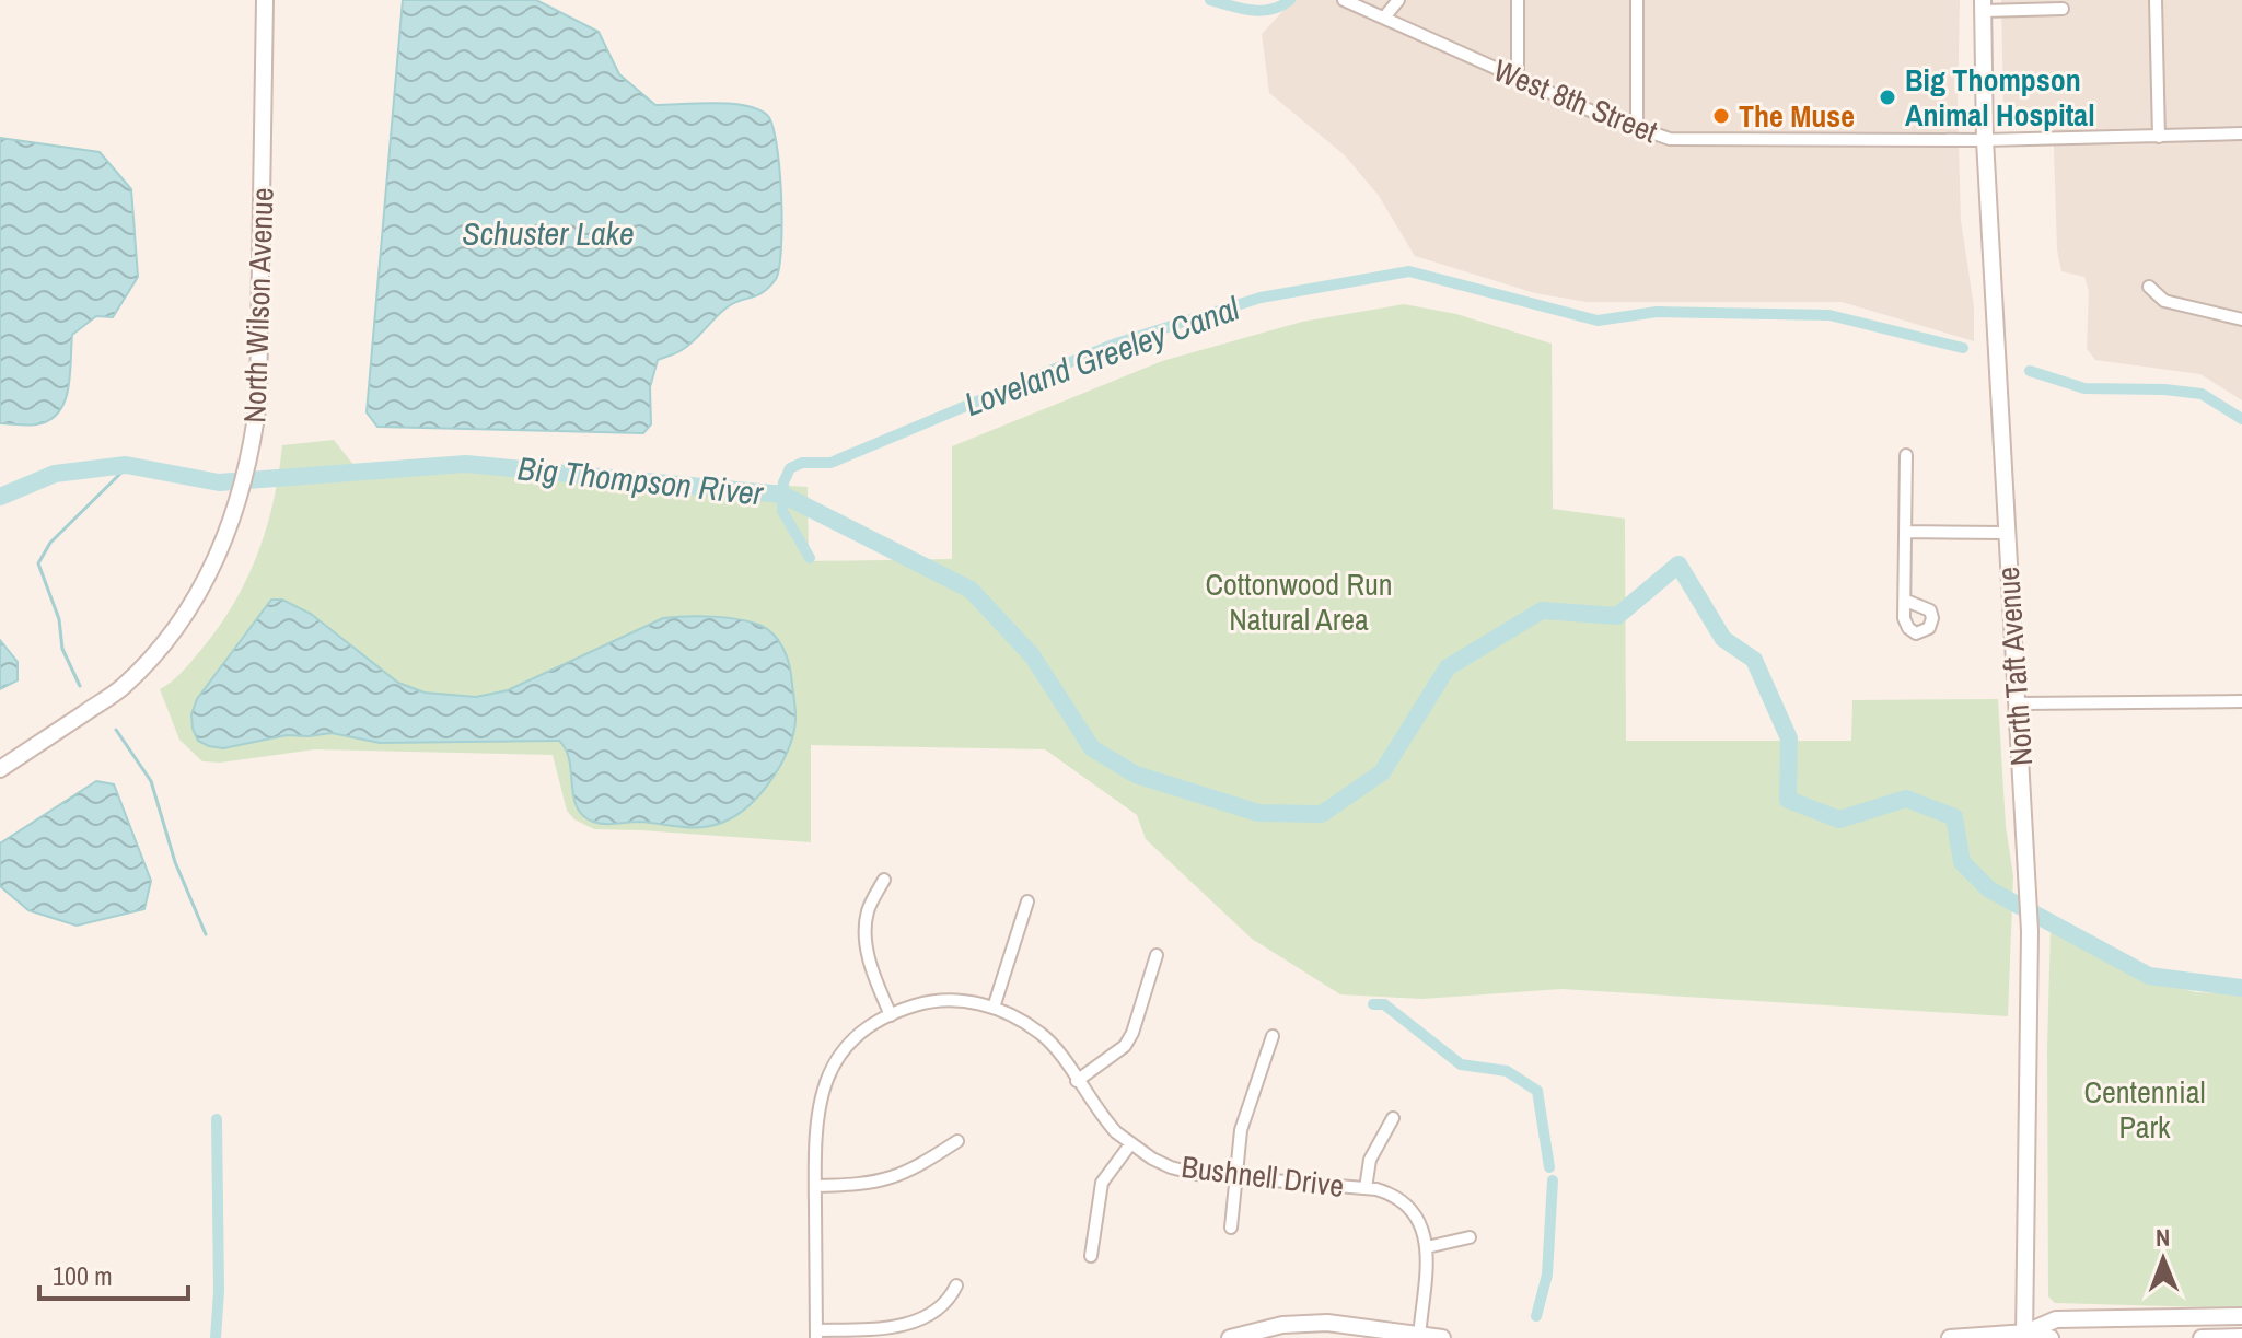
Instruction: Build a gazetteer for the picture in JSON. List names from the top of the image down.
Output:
{
  "streets": {
    "main road": ["North Wilson Avenue", "North Taft Avenue"],
    "street": ["West 8th Street", "Bushnell Drive"]
  },
  "crossings": [
    ["West 8th Street", "North Taft Avenue"]
  ],
  "water": ["Schuster Lake", "Loveland Greeley Canal", "Big Thompson River"],
  "parks": ["Cottonwood Run Natural Area", "Centennial Park"],
  "places": ["Big Thompson Animal Hospital", "The Muse"],
  "scale_bar": "100 m",
  "north": "top"
}
